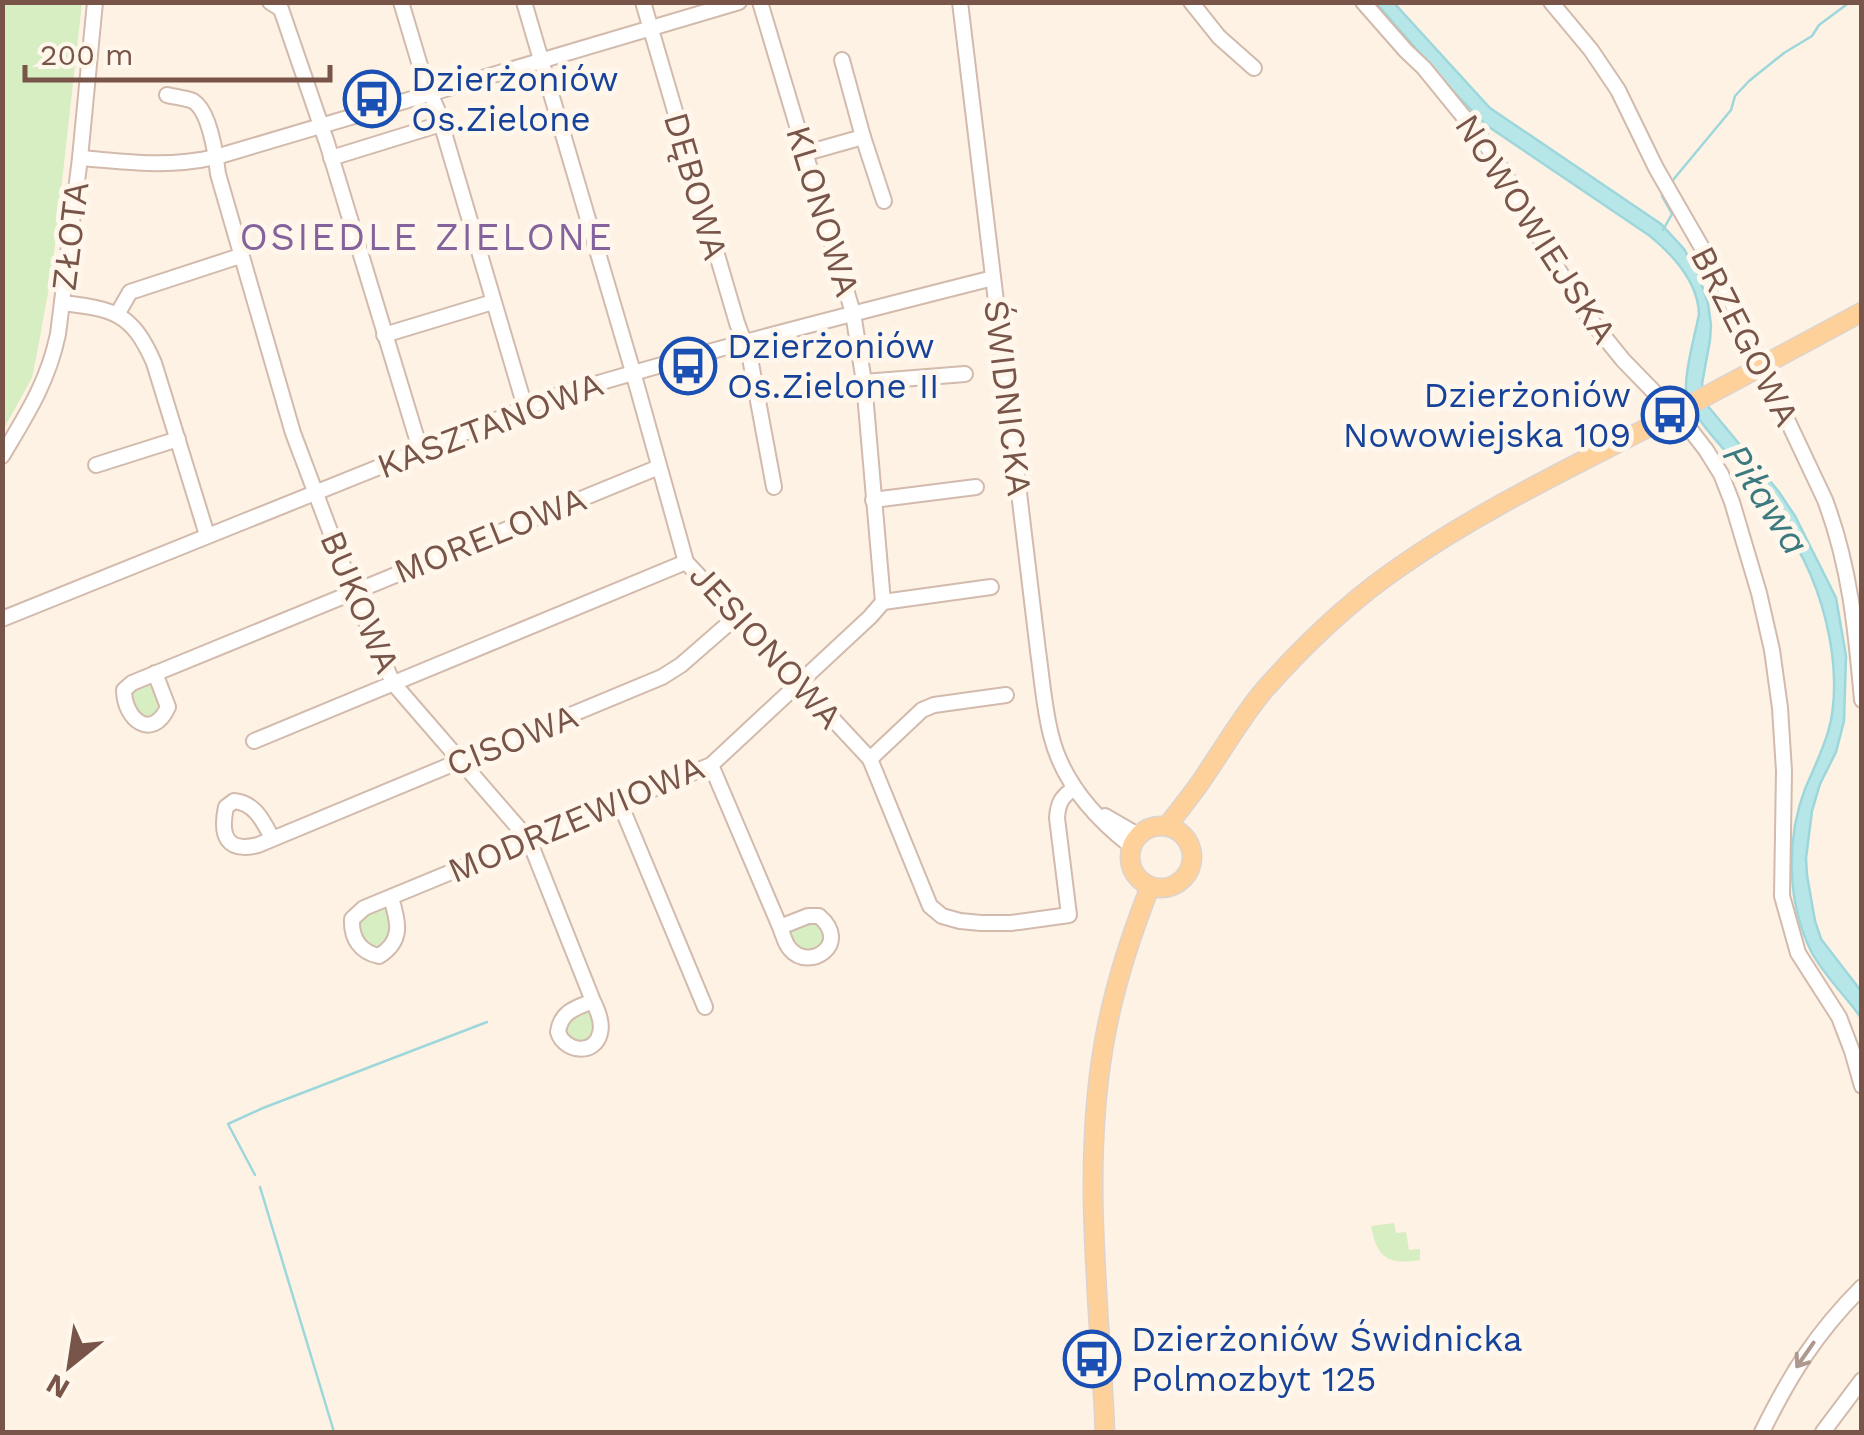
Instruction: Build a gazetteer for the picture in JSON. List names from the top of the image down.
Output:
{
  "streets": {
    "street": [
      "DĘBOWA",
      "KLONOWA",
      "NOWOWIEJSKA",
      "ZŁOTA",
      "BRZEGOWA",
      "ŚWIDNICKA",
      "KASZTANOWA",
      "MORELOWA",
      "BUKOWA",
      "JESIONOWA",
      "CISOWA",
      "MODRZEWIOWA"
    ]
  },
  "crossings": [
    ["DĘBOWA", "KASZTANOWA"],
    ["KLONOWA", "KASZTANOWA"],
    ["KLONOWA", "MODRZEWIOWA"],
    ["ŚWIDNICKA", "KASZTANOWA"],
    ["ŚWIDNICKA", "JESIONOWA"],
    ["KASZTANOWA", "BUKOWA"],
    ["KASZTANOWA", "JESIONOWA"],
    ["MORELOWA", "BUKOWA"],
    ["MORELOWA", "JESIONOWA"],
    ["BUKOWA", "CISOWA"],
    ["BUKOWA", "MODRZEWIOWA"],
    ["JESIONOWA", "CISOWA"],
    ["JESIONOWA", "MODRZEWIOWA"]
  ],
  "districts": ["OSIEDLE ZIELONE"],
  "water": ["Piława"],
  "places": {
    "bus stop": [
      "Dzierżoniów Os.Zielone",
      "Dzierżoniów Os.Zielone II",
      "Dzierżoniów Nowowiejska 109",
      "Dzierżoniów Świdnicka Polmozbyt 125"
    ]
  },
  "scale_bar": "200 m",
  "north": "bottom left"
}
